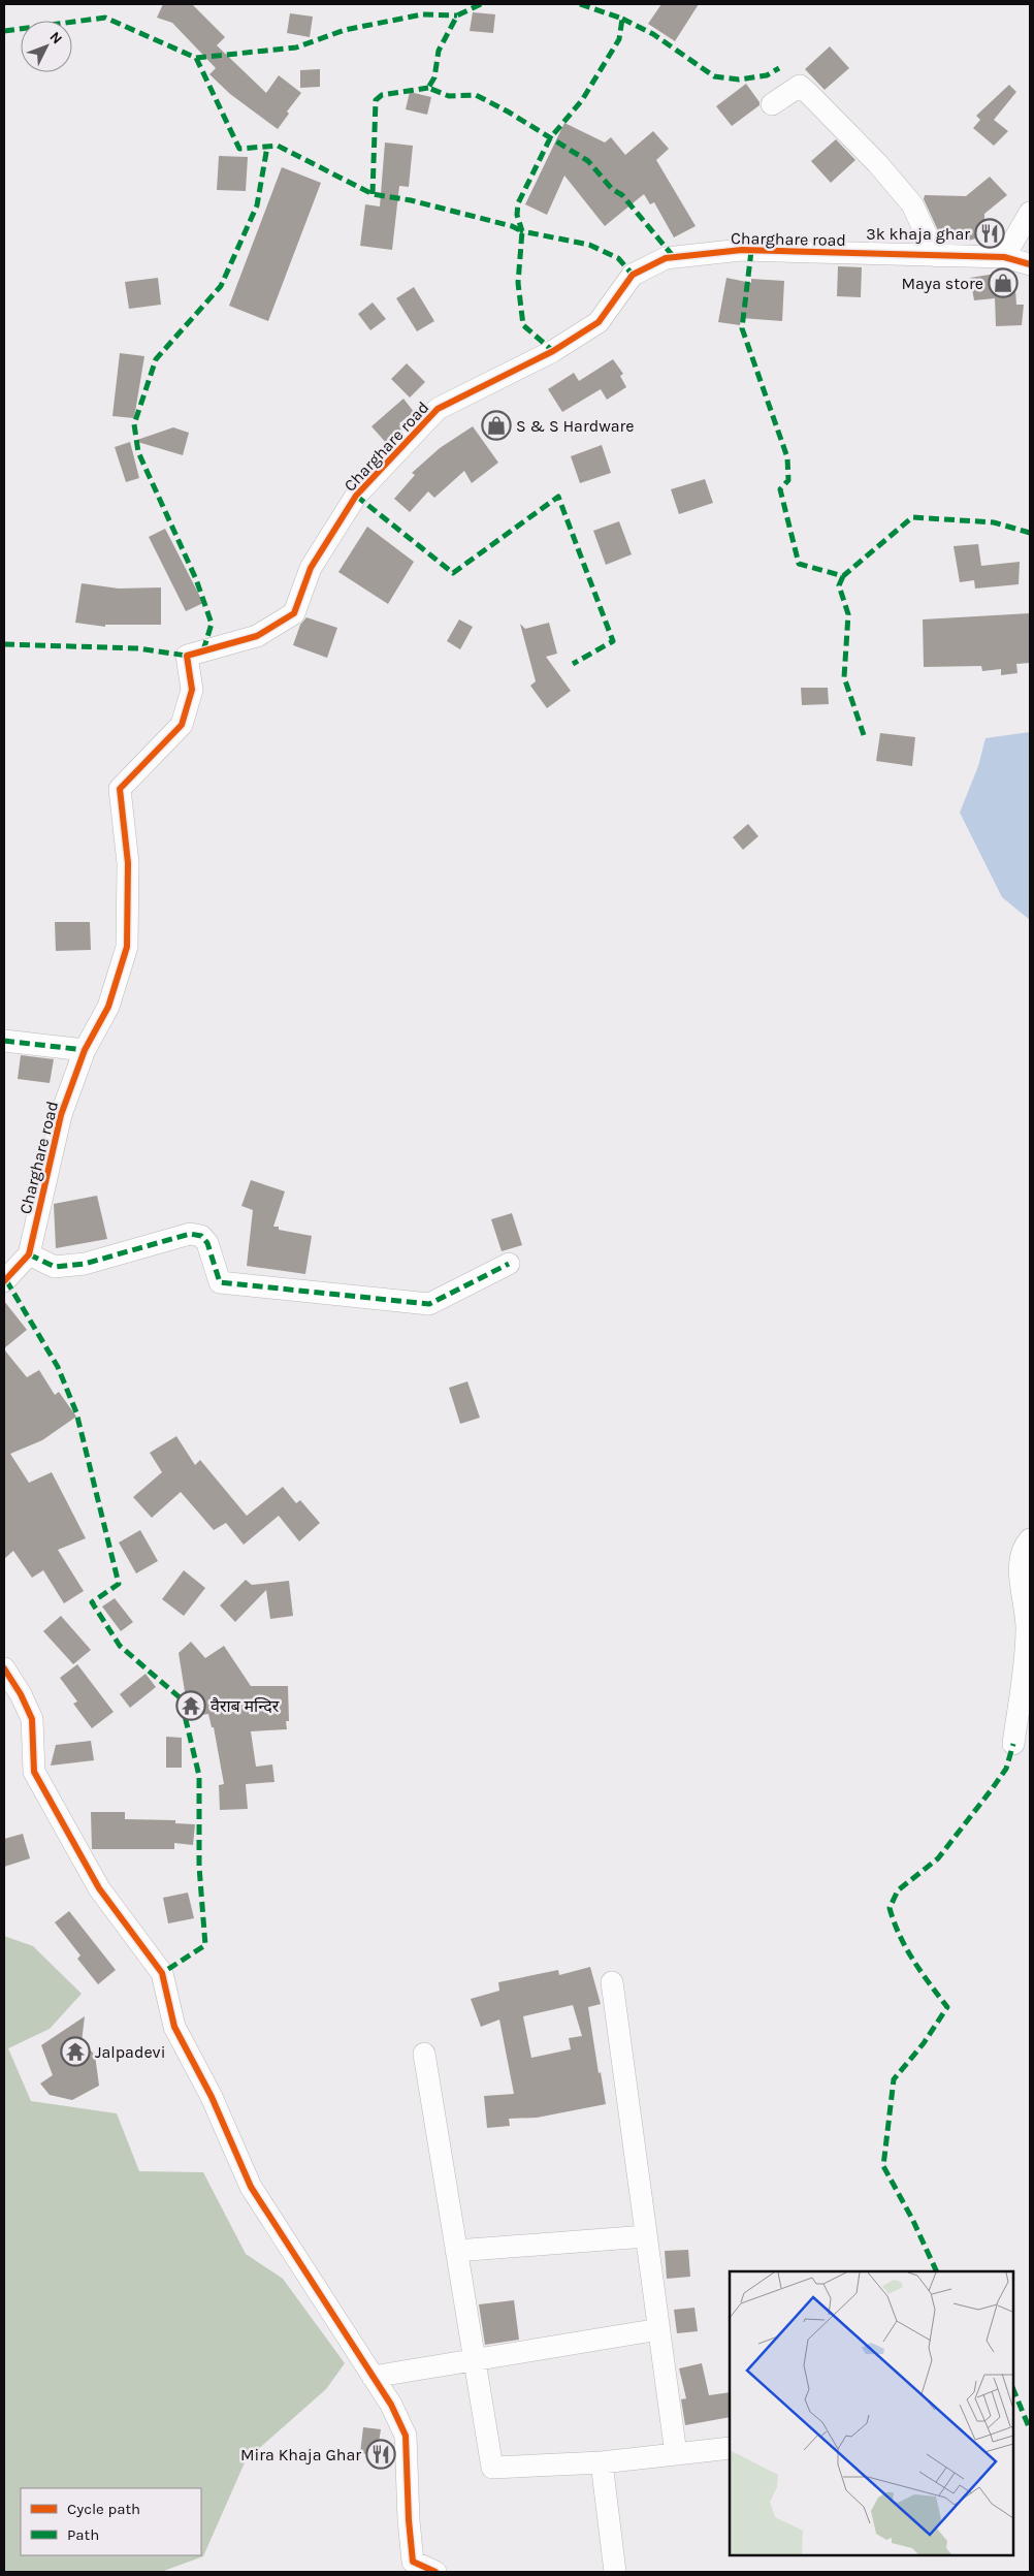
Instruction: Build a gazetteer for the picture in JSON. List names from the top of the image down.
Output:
{
  "streets": {
    "street": ["Charghare road"]
  },
  "places": {
    "restaurant": ["3k khaja ghar", "Mira Khaja Ghar"],
    "shop": ["Maya store", "S & S Hardware"],
    "temple": ["वैराब मन्दिर", "Jalpadevi"]
  },
  "legend": ["Cycle path", "Path"],
  "north": "top right"
}
